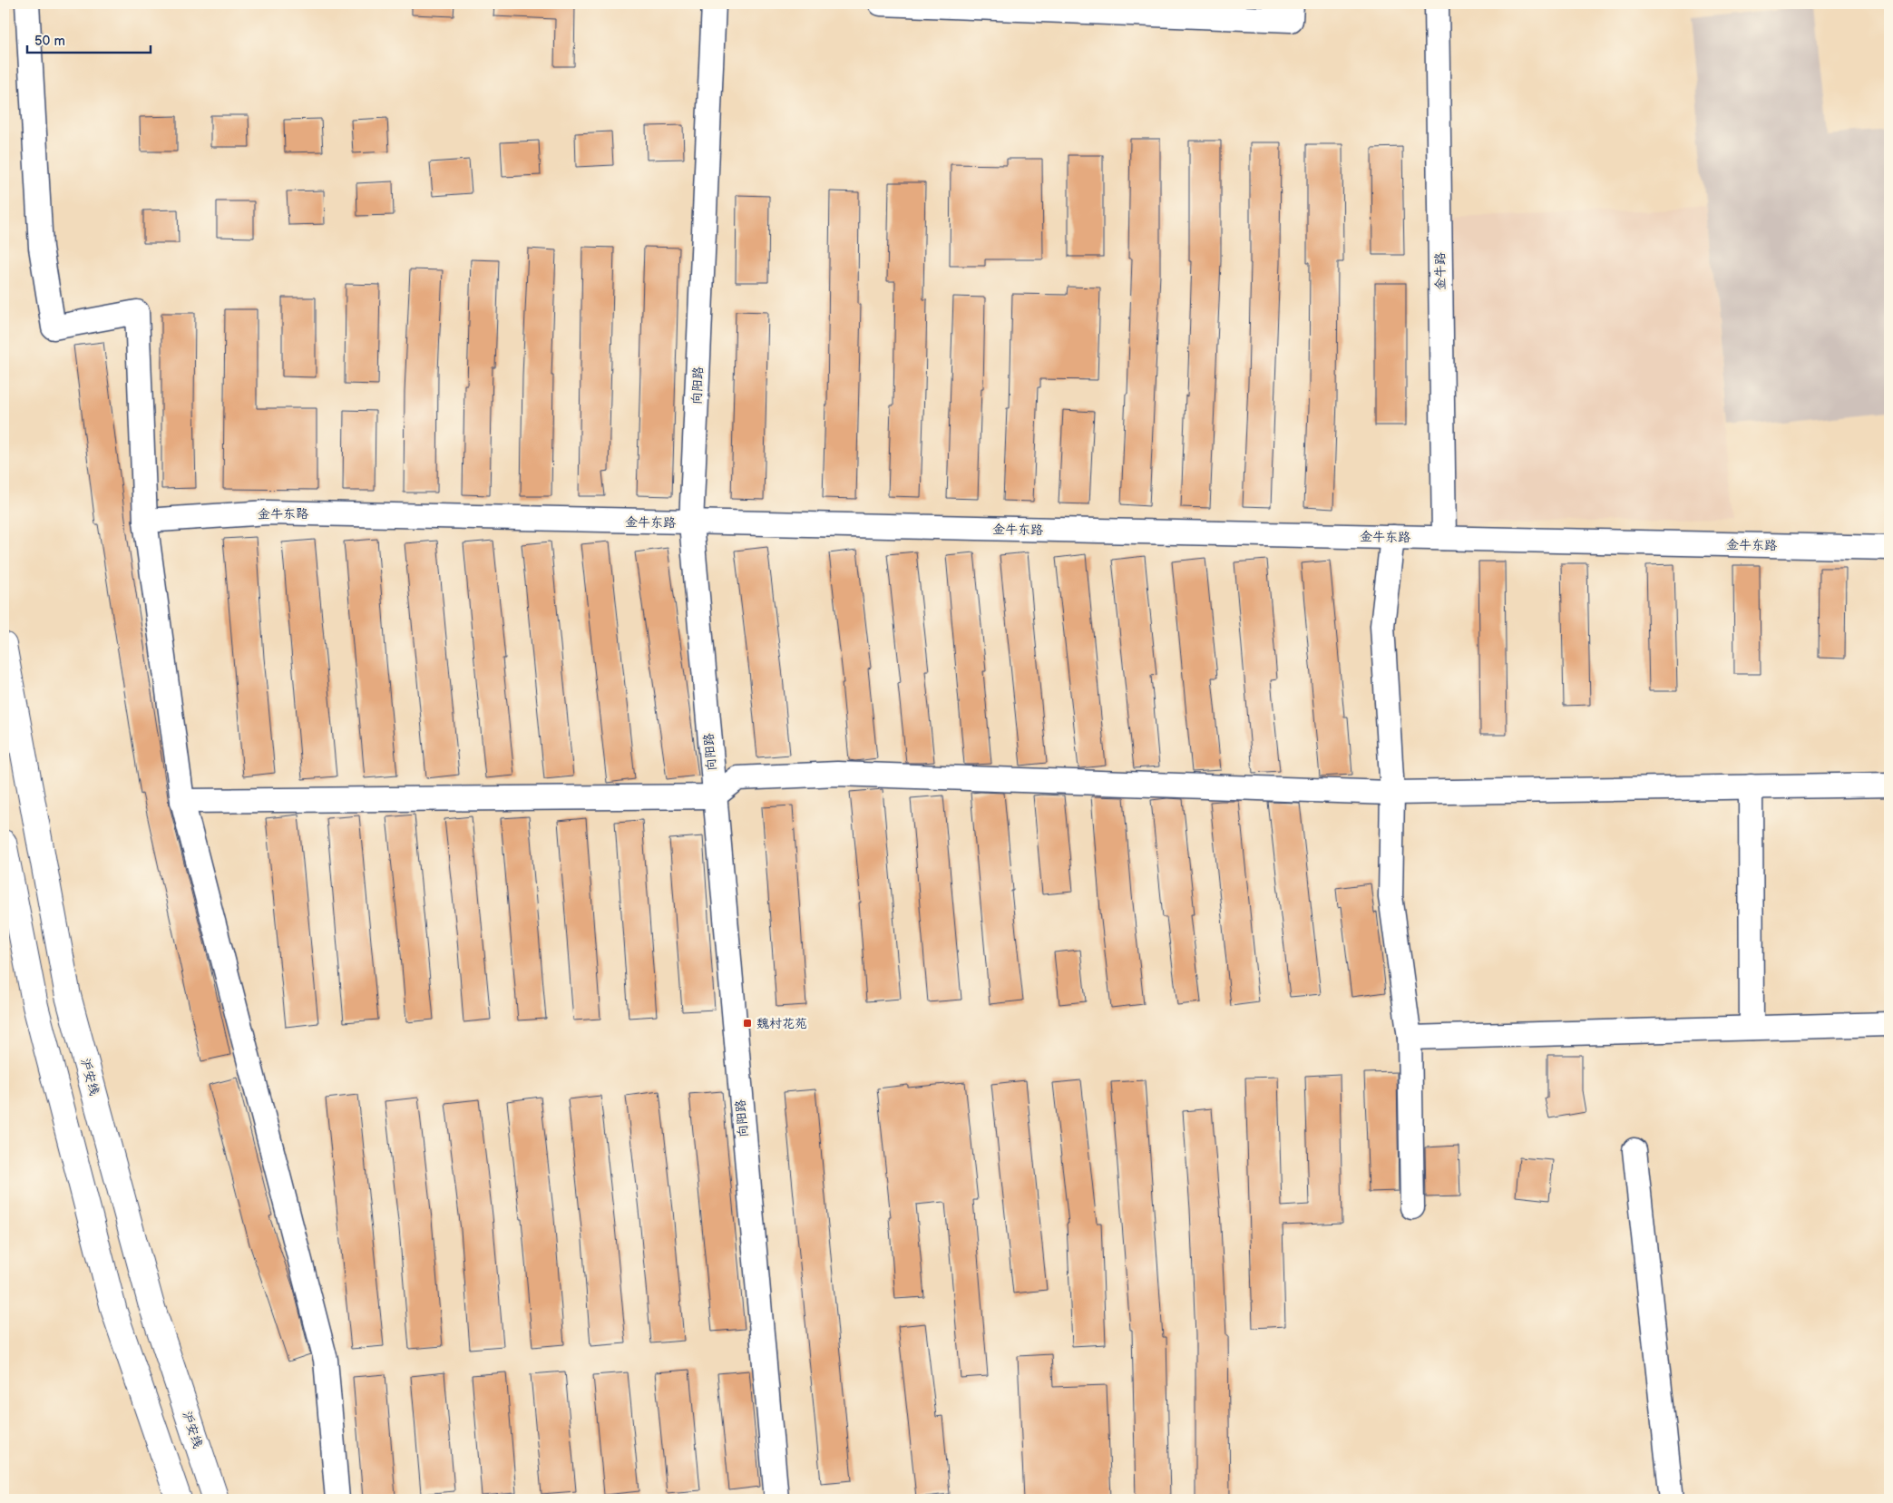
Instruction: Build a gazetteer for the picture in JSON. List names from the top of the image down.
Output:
{
  "streets": {
    "highway": ["沪安线"],
    "street": ["金牛路", "向阳路", "金牛东路"]
  },
  "crossings": [
    ["金牛路", "金牛东路"],
    ["向阳路", "金牛东路"]
  ],
  "places": {
    "transit": ["魏村花苑"]
  },
  "scale_bar": "50 m"
}
